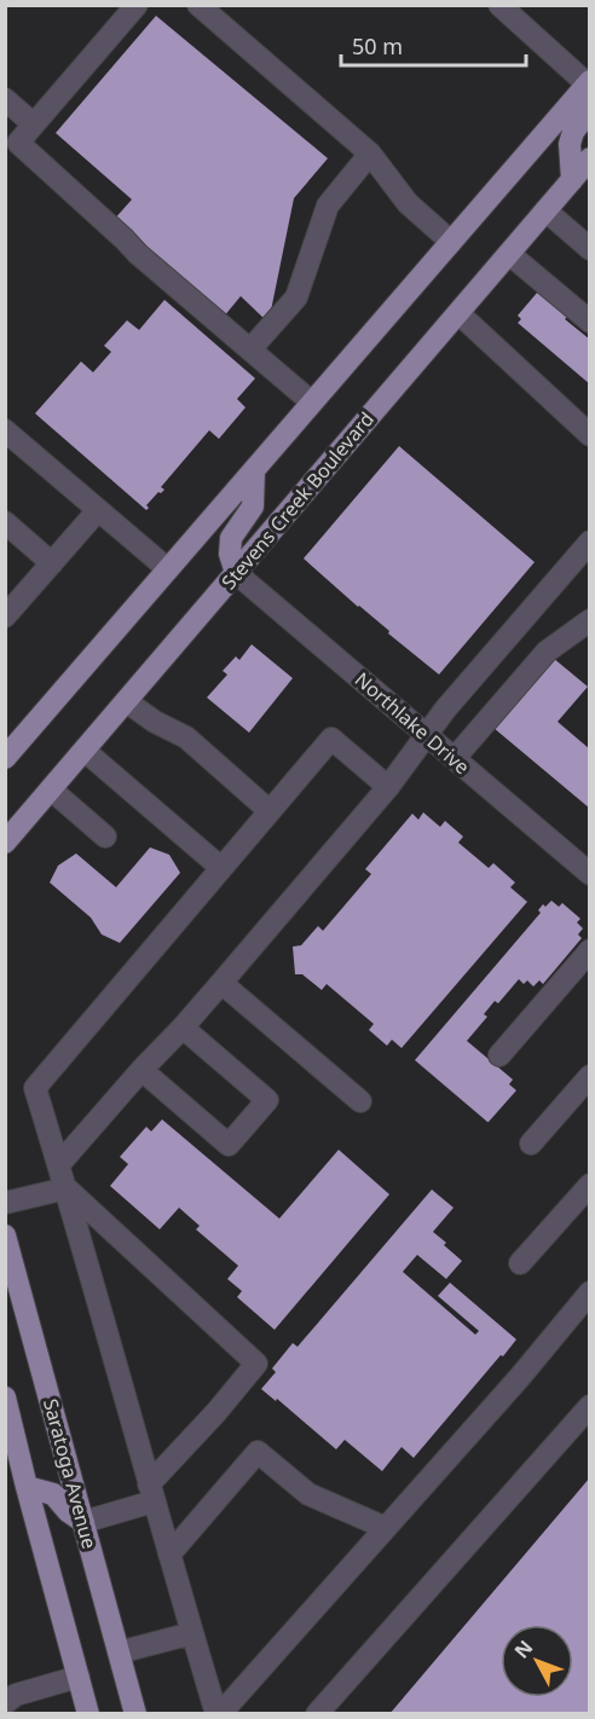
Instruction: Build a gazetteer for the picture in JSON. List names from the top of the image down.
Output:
{
  "streets": {
    "main road": ["Stevens Creek Boulevard", "Saratoga Avenue"],
    "street": ["Northlake Drive"]
  },
  "crossings": [
    ["Stevens Creek Boulevard", "Northlake Drive"]
  ],
  "scale_bar": "50 m",
  "north": "top left"
}
